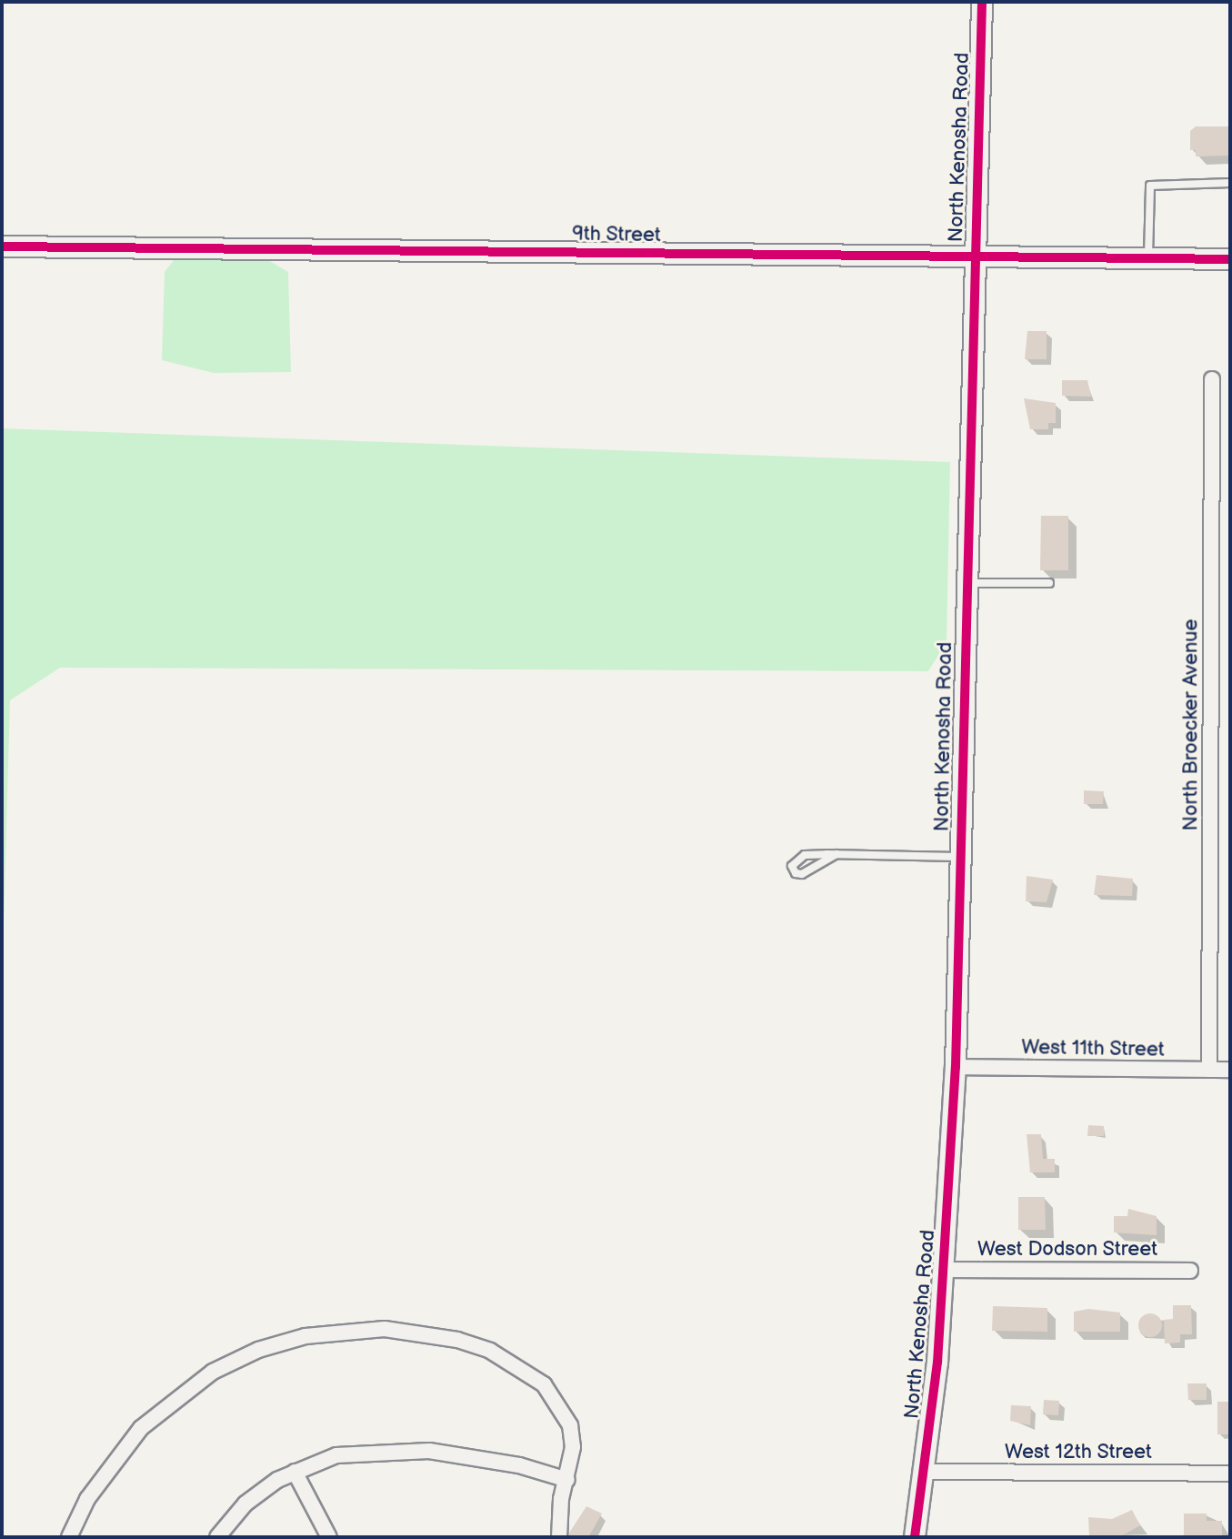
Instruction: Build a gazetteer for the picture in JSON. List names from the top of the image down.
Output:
{
  "streets": {
    "street": [
      "North Kenosha Road",
      "9th Street",
      "North Broecker Avenue",
      "West 11th Street",
      "West Dodson Street",
      "West 12th Street"
    ]
  },
  "crossings": [
    ["North Kenosha Road", "9th Street"],
    ["North Kenosha Road", "West 11th Street"],
    ["North Kenosha Road", "West Dodson Street"],
    ["North Kenosha Road", "West 12th Street"],
    ["North Broecker Avenue", "West 11th Street"]
  ]
}
